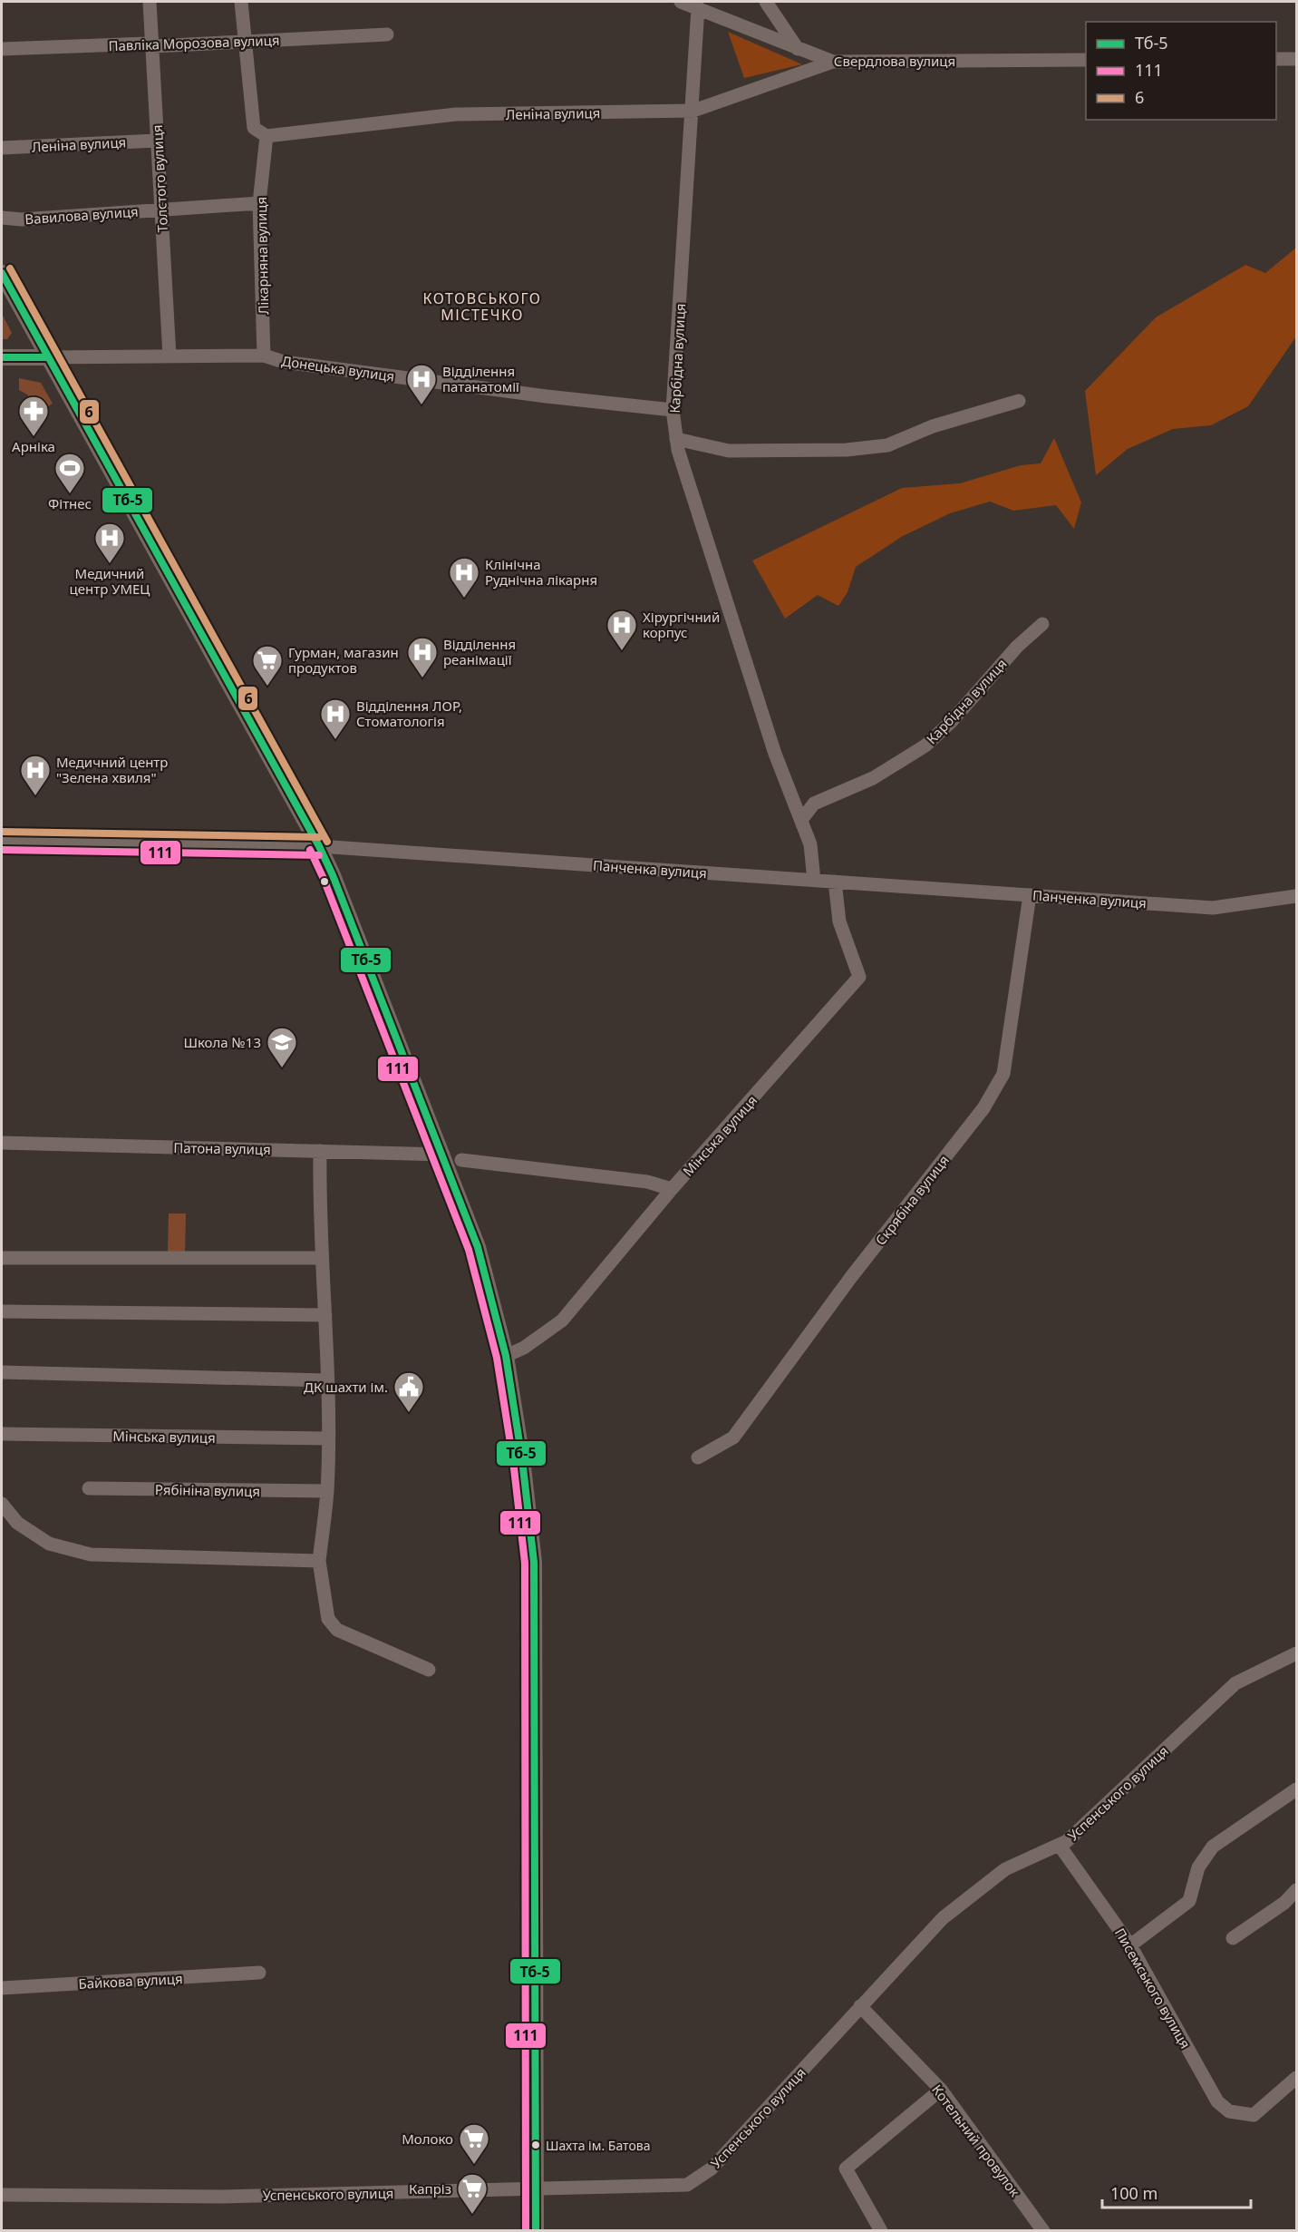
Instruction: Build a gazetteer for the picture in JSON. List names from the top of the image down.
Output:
{
  "streets": {
    "main road": ["Донецька вулиця"],
    "street": [
      "Павліка Морозова вулиця",
      "Свердлова вулиця",
      "Леніна вулиця",
      "Толстого вулиця",
      "Вавилова вулиця",
      "Лікарняна вулиця",
      "Карбідна вулиця",
      "Панченка вулиця",
      "Мінська вулиця",
      "Патона вулиця",
      "Скрябіна вулиця",
      "Рябініна вулиця",
      "Успенського вулиця",
      "Байкова вулиця",
      "Писемського вулиця",
      "Котельний провулок"
    ]
  },
  "crossings": [
    ["Павліка Морозова вулиця", "Толстого вулиця"],
    ["Свердлова вулиця", "Леніна вулиця"],
    ["Свердлова вулиця", "Карбідна вулиця"],
    ["Леніна вулиця", "Толстого вулиця"],
    ["Леніна вулиця", "Лікарняна вулиця"],
    ["Леніна вулиця", "Карбідна вулиця"],
    ["Толстого вулиця", "Вавилова вулиця"],
    ["Толстого вулиця", "Донецька вулиця"],
    ["Вавилова вулиця", "Лікарняна вулиця"],
    ["Лікарняна вулиця", "Донецька вулиця"],
    ["Карбідна вулиця", "Донецька вулиця"],
    ["Карбідна вулиця", "Панченка вулиця"],
    ["Панченка вулиця", "Мінська вулиця"],
    ["Панченка вулиця", "Скрябіна вулиця"],
    ["Успенського вулиця", "Писемського вулиця"],
    ["Успенського вулиця", "Котельний провулок"]
  ],
  "districts": ["КОТОВСЬКОГО МІСТЕЧКО"],
  "places": {
    "hospital": [
      "Відділення патанатомії",
      "Медичний центр УМЕЦ",
      "Клінічна Руднічна лікарня",
      "Хірургічний корпус",
      "Відділення реанімації",
      "Відділення ЛОР, Стоматологія",
      "Медичний центр \"Зелена хвиля\""
    ],
    "pharmacy": ["Арніка"],
    "sports": ["Фітнес"],
    "supermarket": ["Гурман, магазин продуктов", "Молоко", "Капріз"],
    "school or university": ["Школа №13"],
    "public building": ["ДК шахти ім."],
    "other": ["Шахта ім. Батова"]
  },
  "lines": ["transit line 6", "transit line Тб-5", "transit line 111"],
  "legend": ["Тб-5", "111", "6"],
  "scale_bar": "100 m"
}
